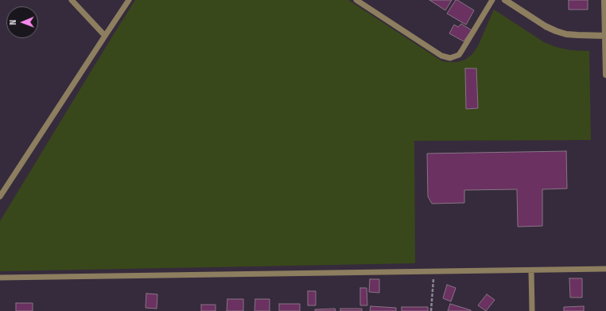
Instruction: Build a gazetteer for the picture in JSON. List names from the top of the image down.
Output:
{
  "north": "left"
}
